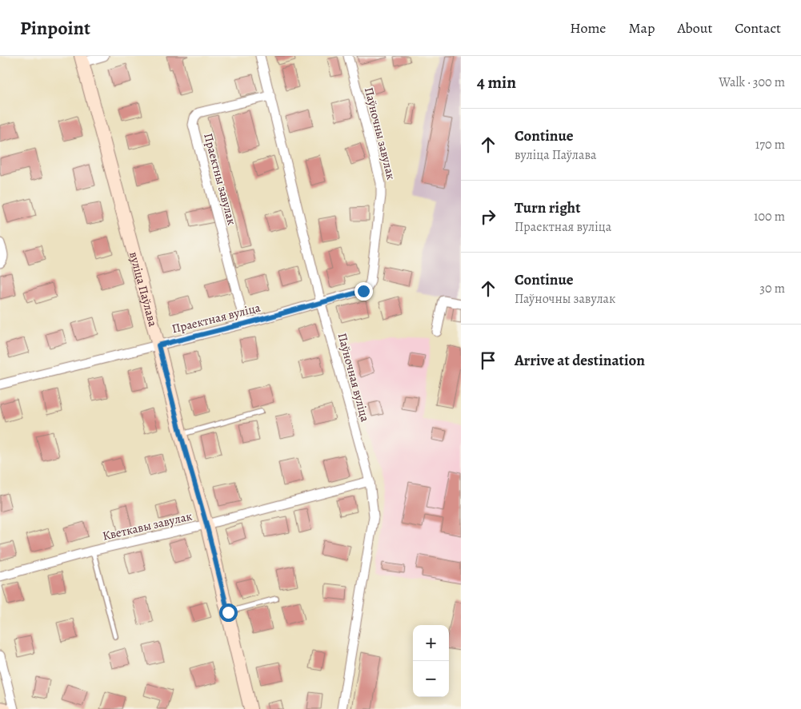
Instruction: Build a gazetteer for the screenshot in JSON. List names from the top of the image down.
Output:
{
  "streets": {
    "street": [
      "Паўночны завулак",
      "Праектны завулак",
      "вуліца Паўлава",
      "Праектная вуліца",
      "Паўночная вуліца",
      "Кветкавы завулак"
    ]
  },
  "crossings": [
    ["Паўночны завулак", "Праектная вуліца"],
    ["Паўночны завулак", "Паўночная вуліца"],
    ["Праектны завулак", "Праектная вуліца"],
    ["Праектны завулак", "Паўночная вуліца"],
    ["вуліца Паўлава", "Праектная вуліца"],
    ["вуліца Паўлава", "Кветкавы завулак"],
    ["Праектная вуліца", "Паўночная вуліца"],
    ["Паўночная вуліца", "Кветкавы завулак"]
  ],
  "page": {
    "header": "Pinpoint",
    "nav": [
      "Home",
      "Map",
      "About",
      "Contact"
    ],
    "heading": ["4 min", "Walk · 300 m"],
    "list": [
      ["Continue", "вуліца Паўлава", "170 m"],
      ["Turn right", "Праектная вуліца", "100 m"],
      ["Continue", "Паўночны завулак", "30 m"],
      "Arrive at destination"
    ],
    "map_buttons": ["+", "−"]
  }
}
